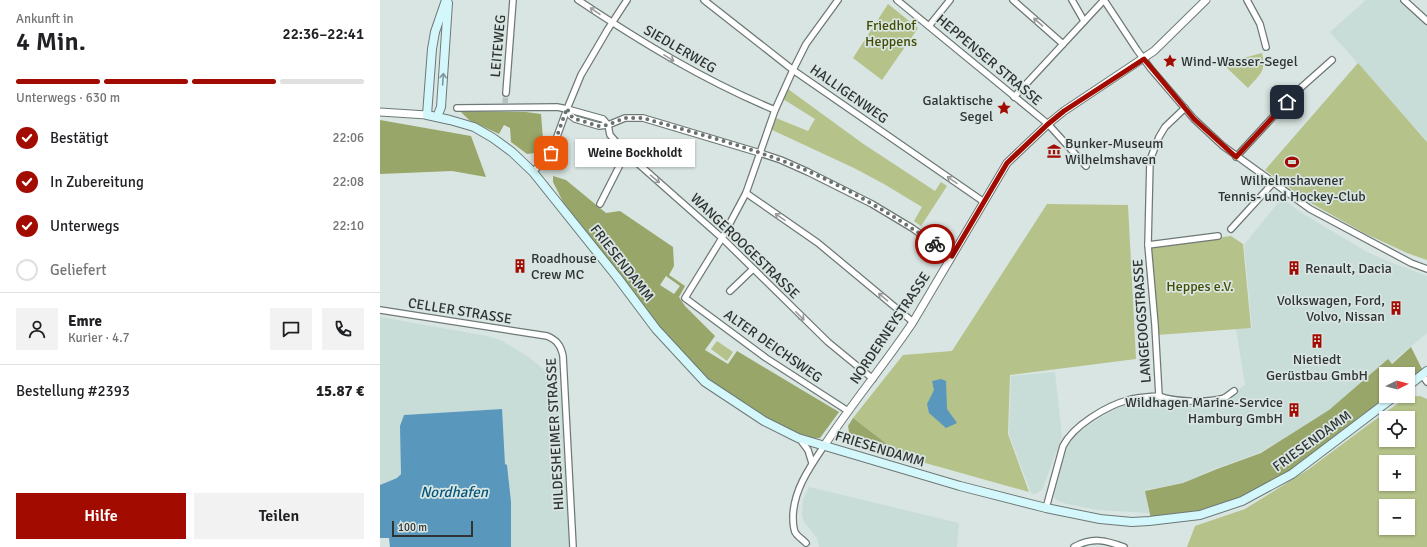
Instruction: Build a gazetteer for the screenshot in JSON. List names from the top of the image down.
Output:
{
  "streets": {
    "main road": ["FRIESENDAMM"],
    "street": [
      "LEITEWEG",
      "SIEDLERWEG",
      "HEPPENSER STRASSE",
      "HALLIGENWEG",
      "WANGEROOGESTRASSE",
      "CELLER STRASSE",
      "LANGEOOGSTRASSE",
      "NORDERNEYSTRASSE",
      "ALTER DEICHSWEG",
      "HILDESHEIMER STRASSE"
    ]
  },
  "crossings": [
    ["HEPPENSER STRASSE", "NORDERNEYSTRASSE"],
    ["HALLIGENWEG", "NORDERNEYSTRASSE"],
    ["WANGEROOGESTRASSE", "NORDERNEYSTRASSE"],
    ["WANGEROOGESTRASSE", "ALTER DEICHSWEG"],
    ["FRIESENDAMM", "LANGEOOGSTRASSE"],
    ["FRIESENDAMM", "NORDERNEYSTRASSE"],
    ["CELLER STRASSE", "HILDESHEIMER STRASSE"],
    ["NORDERNEYSTRASSE", "ALTER DEICHSWEG"]
  ],
  "one_way": ["HALLIGENWEG", "WANGEROOGESTRASSE"],
  "water": ["Nordhafen"],
  "parks": ["Friedhof Heppens", "Heppes e.V."],
  "places": {
    "place": ["Wind-Wasser-Segel", "Galaktische Segel"],
    "museum": ["Bunker-Museum Wilhelmshaven"],
    "other": ["Weine Bockholdt"],
    "sports": ["Wilhelmshavener Tennis- und Hockey-Club"],
    "building": [
      "Roadhouse Crew MC",
      "Renault, Dacia",
      "Volkswagen, Ford, Volvo, Nissan",
      "Nietiedt Gerüstbau GmbH",
      "Wildhagen Marine-Service Hamburg GmbH"
    ]
  },
  "scale_bar": "100 m",
  "north": "right",
  "page": {
    "heading": ["4 Min.", "Ankunft in", "22:36–22:41"],
    "panel": [
      "Emre",
      "Kurier · 4.7",
      "Bestellung #2393",
      "15.87 €"
    ],
    "bar": "Unterwegs · 630 m",
    "list": [
      ["Bestätigt", "22:06"],
      ["In Zubereitung", "22:08"],
      ["Unterwegs", "22:10"],
      "Geliefert"
    ],
    "bubble": "Weine Bockholdt",
    "map_buttons": ["+", "−"],
    "buttons": ["Hilfe", "Teilen"],
    "scale": "100 m"
  }
}
